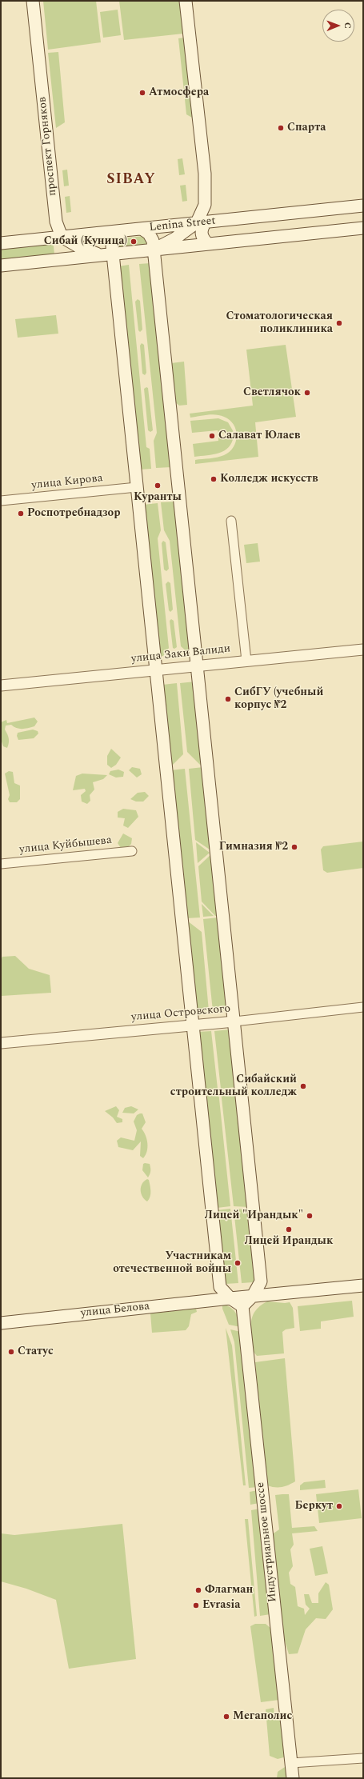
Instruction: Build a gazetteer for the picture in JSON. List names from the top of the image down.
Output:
{
  "streets": {
    "main road": [
      "проспект Горняков",
      "Lenina Street",
      "улица Белова",
      "Индустриальное шоссе"
    ],
    "street": [
      "улица Кирова",
      "улица Заки Валиди",
      "улица Куйбышева",
      "улица Островского"
    ]
  },
  "crossings": [
    ["проспект Горняков", "Lenina Street"]
  ],
  "districts": ["SIBAY"],
  "places": [
    "Атмосфера",
    "Спарта",
    "Сибай (Куница)",
    "Стоматологическая поликлиника",
    "Светлячок",
    "Салават Юлаев",
    "Колледж искусств",
    "Куранты",
    "Роспотребнадзор",
    "СибГУ (учебный корпус №2",
    "Гимназия №2",
    "Сибайский строительный колледж",
    "Лицей \"Ирандык\"",
    "Лицей Ирандык",
    "Участникам отечественной войны",
    "Статус",
    "Беркут",
    "Флагман",
    "Evrasia",
    "Мегаполис"
  ],
  "north": "right"
}
